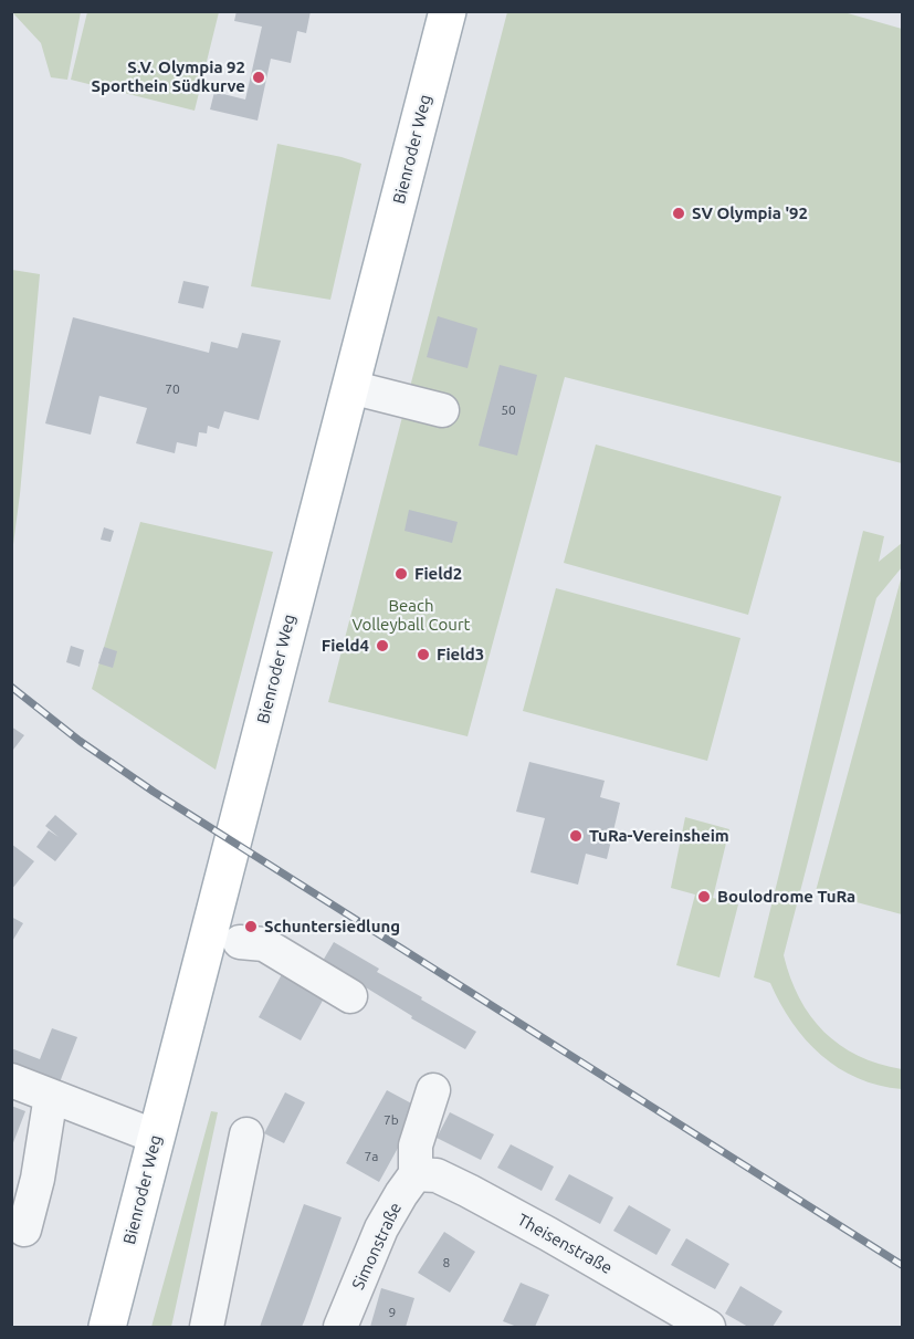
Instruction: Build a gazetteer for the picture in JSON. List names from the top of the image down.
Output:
{
  "streets": {
    "main road": ["Bienroder Weg"],
    "street": ["Theisenstraße", "Simonstraße"]
  },
  "crossings": [
    ["Theisenstraße", "Simonstraße"]
  ],
  "parks": ["Beach Volleyball Court"],
  "places": [
    "S.V. Olympia 92 Sporthein Südkurve",
    "SV Olympia '92",
    "Field2",
    "Field4",
    "Field3",
    "TuRa-Vereinsheim",
    "Boulodrome TuRa",
    "Schuntersiedlung"
  ],
  "house_numbers": [
    "70",
    "50",
    "7b",
    "7a",
    "8",
    "9"
  ]
}
